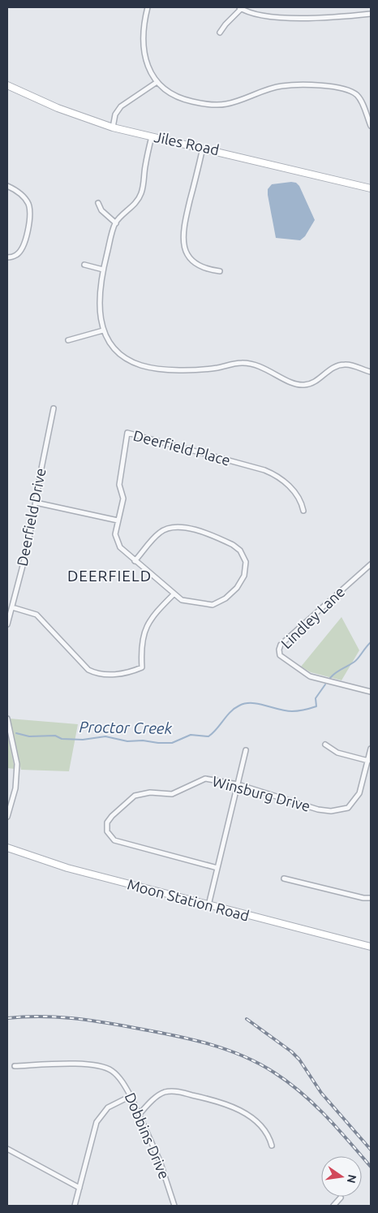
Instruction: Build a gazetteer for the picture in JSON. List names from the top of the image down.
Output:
{
  "streets": {
    "street": [
      "Jiles Road",
      "Deerfield Place",
      "Deerfield Drive",
      "Lindley Lane",
      "Winsburg Drive",
      "Moon Station Road",
      "Dobbins Drive"
    ]
  },
  "districts": ["DEERFIELD"],
  "water": ["Proctor Creek"],
  "north": "right"
}
